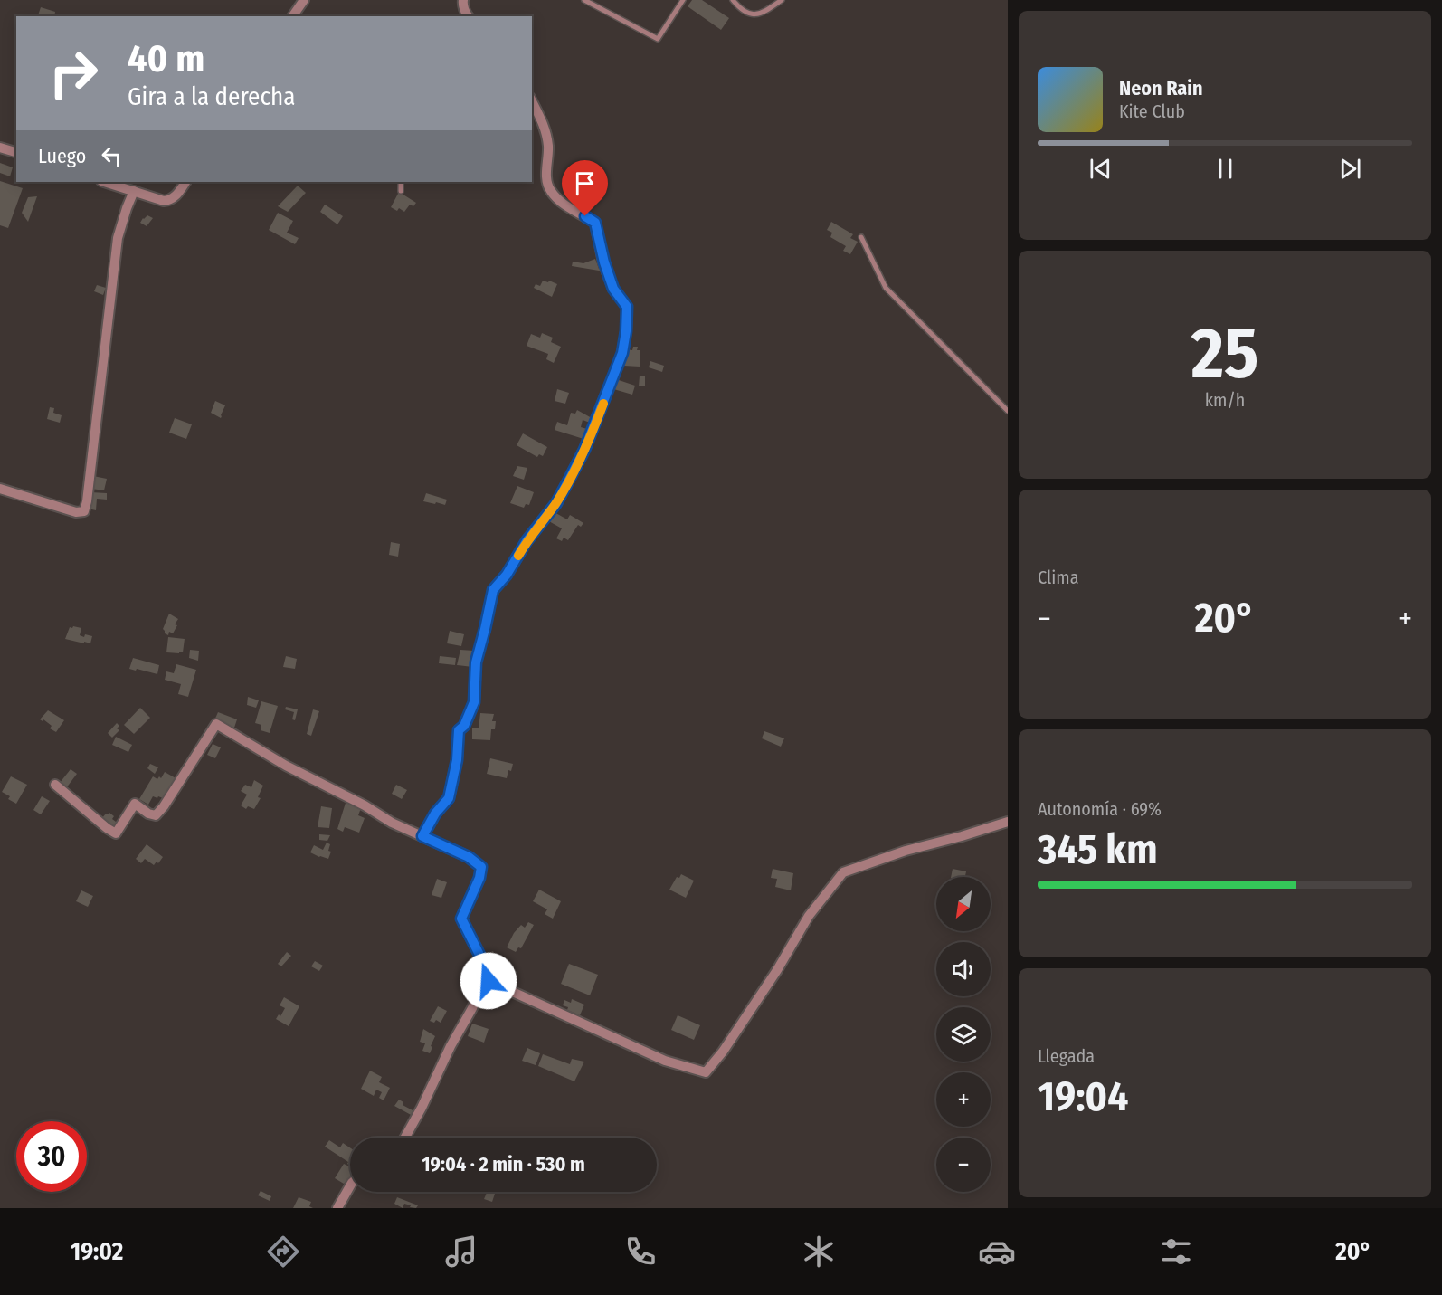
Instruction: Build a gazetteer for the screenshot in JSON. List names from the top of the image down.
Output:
{
  "north": "bottom left",
  "page": {
    "turn": ["40 m", "Gira a la derecha"],
    "song": ["Neon Rain", "Kite Club"],
    "then": "Luego",
    "tile": [
      ["25", "km/h"],
      "Clima",
      ["Autonomía · 69%", "345 km"],
      ["Llegada", "19:04"]
    ],
    "heat": ["−", "20°", "+"],
    "map_buttons": ["+", "−"],
    "limit": "30",
    "trip": "19:04 · 2 min · 530 m",
    "tabs": ["19:02", "20°"]
  }
}
